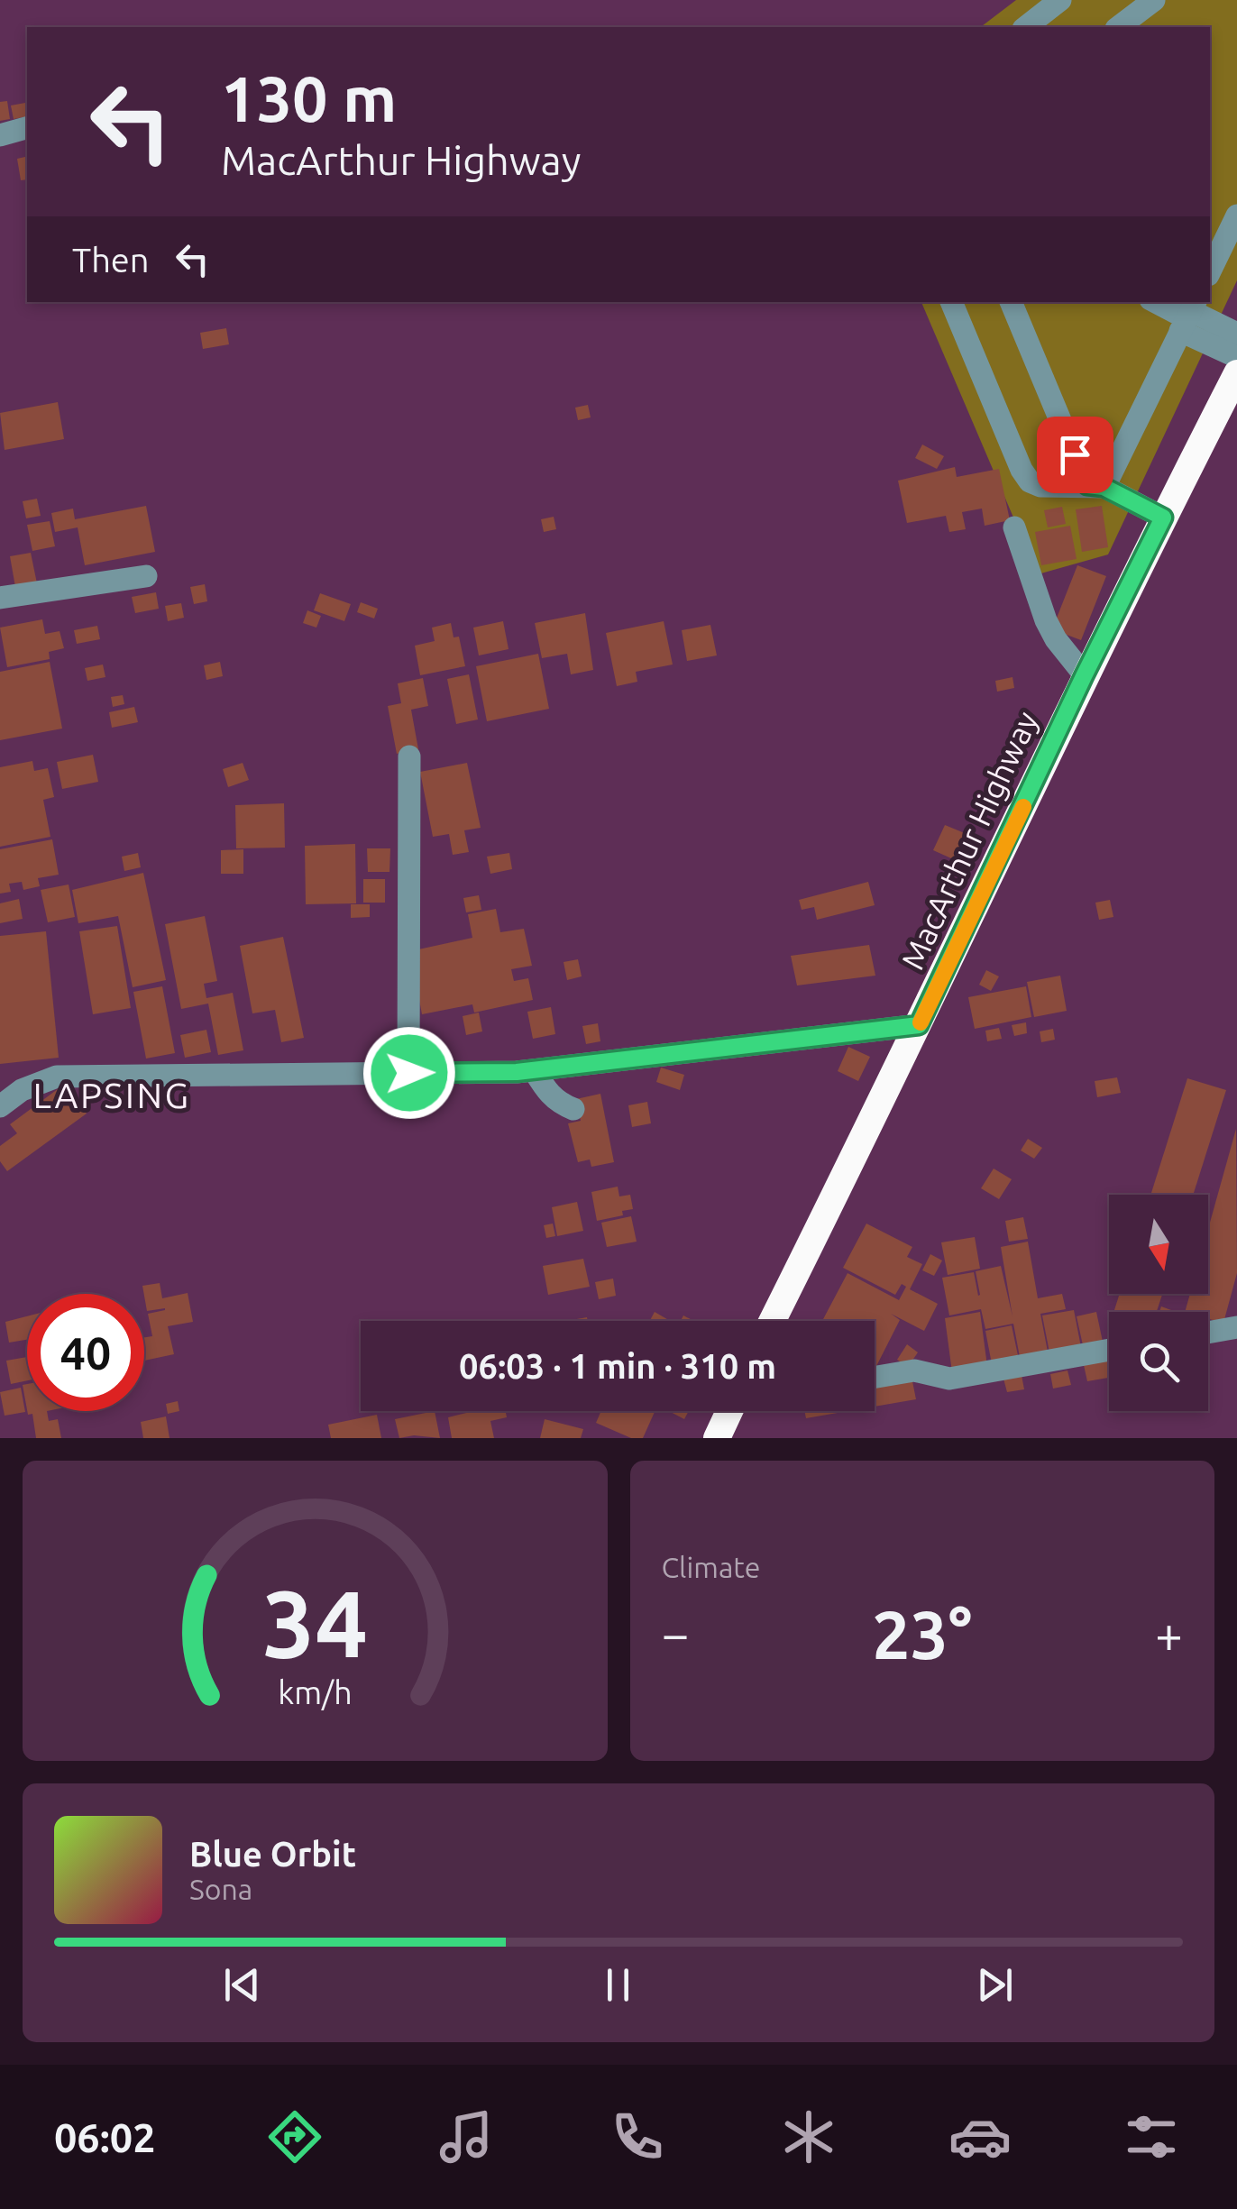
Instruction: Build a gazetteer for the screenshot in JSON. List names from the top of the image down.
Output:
{
  "streets": {
    "highway": ["MacArthur Highway"]
  },
  "districts": ["LAPSING"],
  "north": "bottom",
  "page": {
    "turn": ["130 m", "MacArthur Highway"],
    "then": "Then",
    "limit": "40",
    "trip": "06:03 · 1 min · 310 m",
    "tile": "Climate",
    "heat": ["−", "23°", "+"],
    "song": ["Blue Orbit", "Sona"],
    "tabs": "06:02",
    "gauge": ["34", "km/h"]
  }
}
